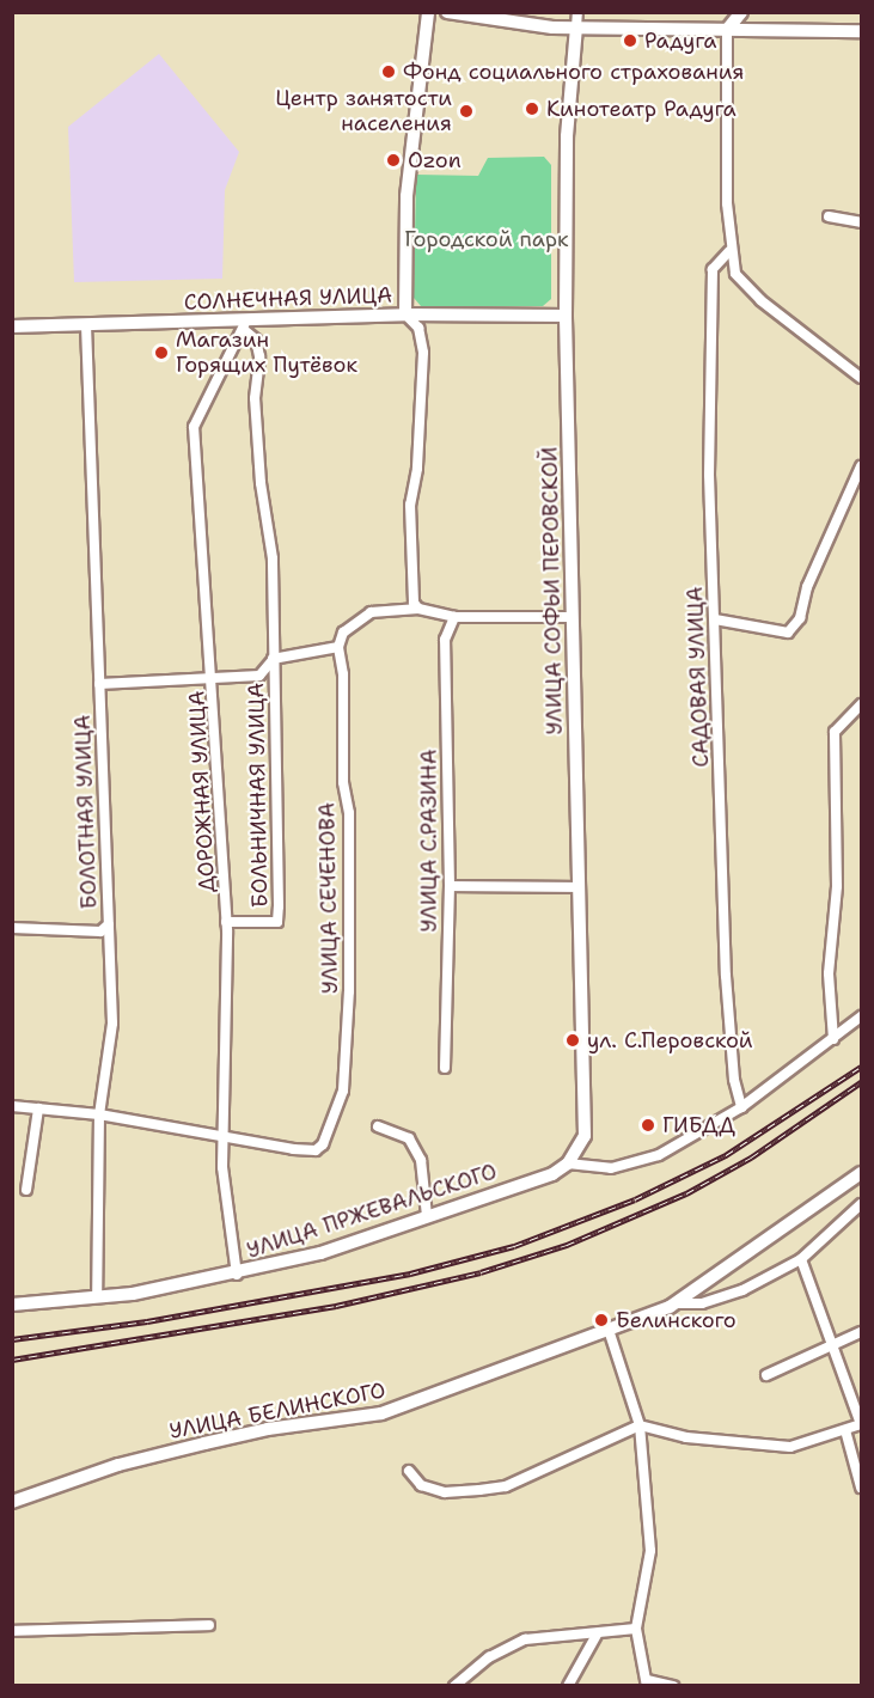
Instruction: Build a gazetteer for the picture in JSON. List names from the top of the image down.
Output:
{
  "streets": {
    "main road": [
      "СОЛНЕЧНАЯ УЛИЦА",
      "УЛИЦА СОФЬИ ПЕРОВСКОЙ",
      "УЛИЦА ПРЖЕВАЛЬСКОГО",
      "УЛИЦА БЕЛИНСКОГО"
    ],
    "street": [
      "САДОВАЯ УЛИЦА",
      "ДОРОЖНАЯ УЛИЦА",
      "БОЛЬНИЧНАЯ УЛИЦА",
      "БОЛОТНАЯ УЛИЦА",
      "УЛИЦА С.РАЗИНА",
      "УЛИЦА СЕЧЕНОВА"
    ]
  },
  "crossings": [
    ["СОЛНЕЧНАЯ УЛИЦА", "УЛИЦА СОФЬИ ПЕРОВСКОЙ"],
    ["СОЛНЕЧНАЯ УЛИЦА", "ДОРОЖНАЯ УЛИЦА"],
    ["СОЛНЕЧНАЯ УЛИЦА", "БОЛОТНАЯ УЛИЦА"],
    ["УЛИЦА СОФЬИ ПЕРОВСКОЙ", "УЛИЦА ПРЖЕВАЛЬСКОГО"],
    ["ДОРОЖНАЯ УЛИЦА", "БОЛЬНИЧНАЯ УЛИЦА"],
    ["ДОРОЖНАЯ УЛИЦА", "УЛИЦА СЕЧЕНОВА"],
    ["ДОРОЖНАЯ УЛИЦА", "УЛИЦА ПРЖЕВАЛЬСКОГО"],
    ["БОЛОТНАЯ УЛИЦА", "УЛИЦА ПРЖЕВАЛЬСКОГО"]
  ],
  "parks": ["Городской парк"],
  "places": [
    "Радуга",
    "Фонд социального страхования",
    "Кинотеатр Радуга",
    "Центр занятости населения",
    "Ozon",
    "Магазин Горящих Путёвок",
    "ул. С.Перовской",
    "ГИБДД",
    "Белинского"
  ]
}
